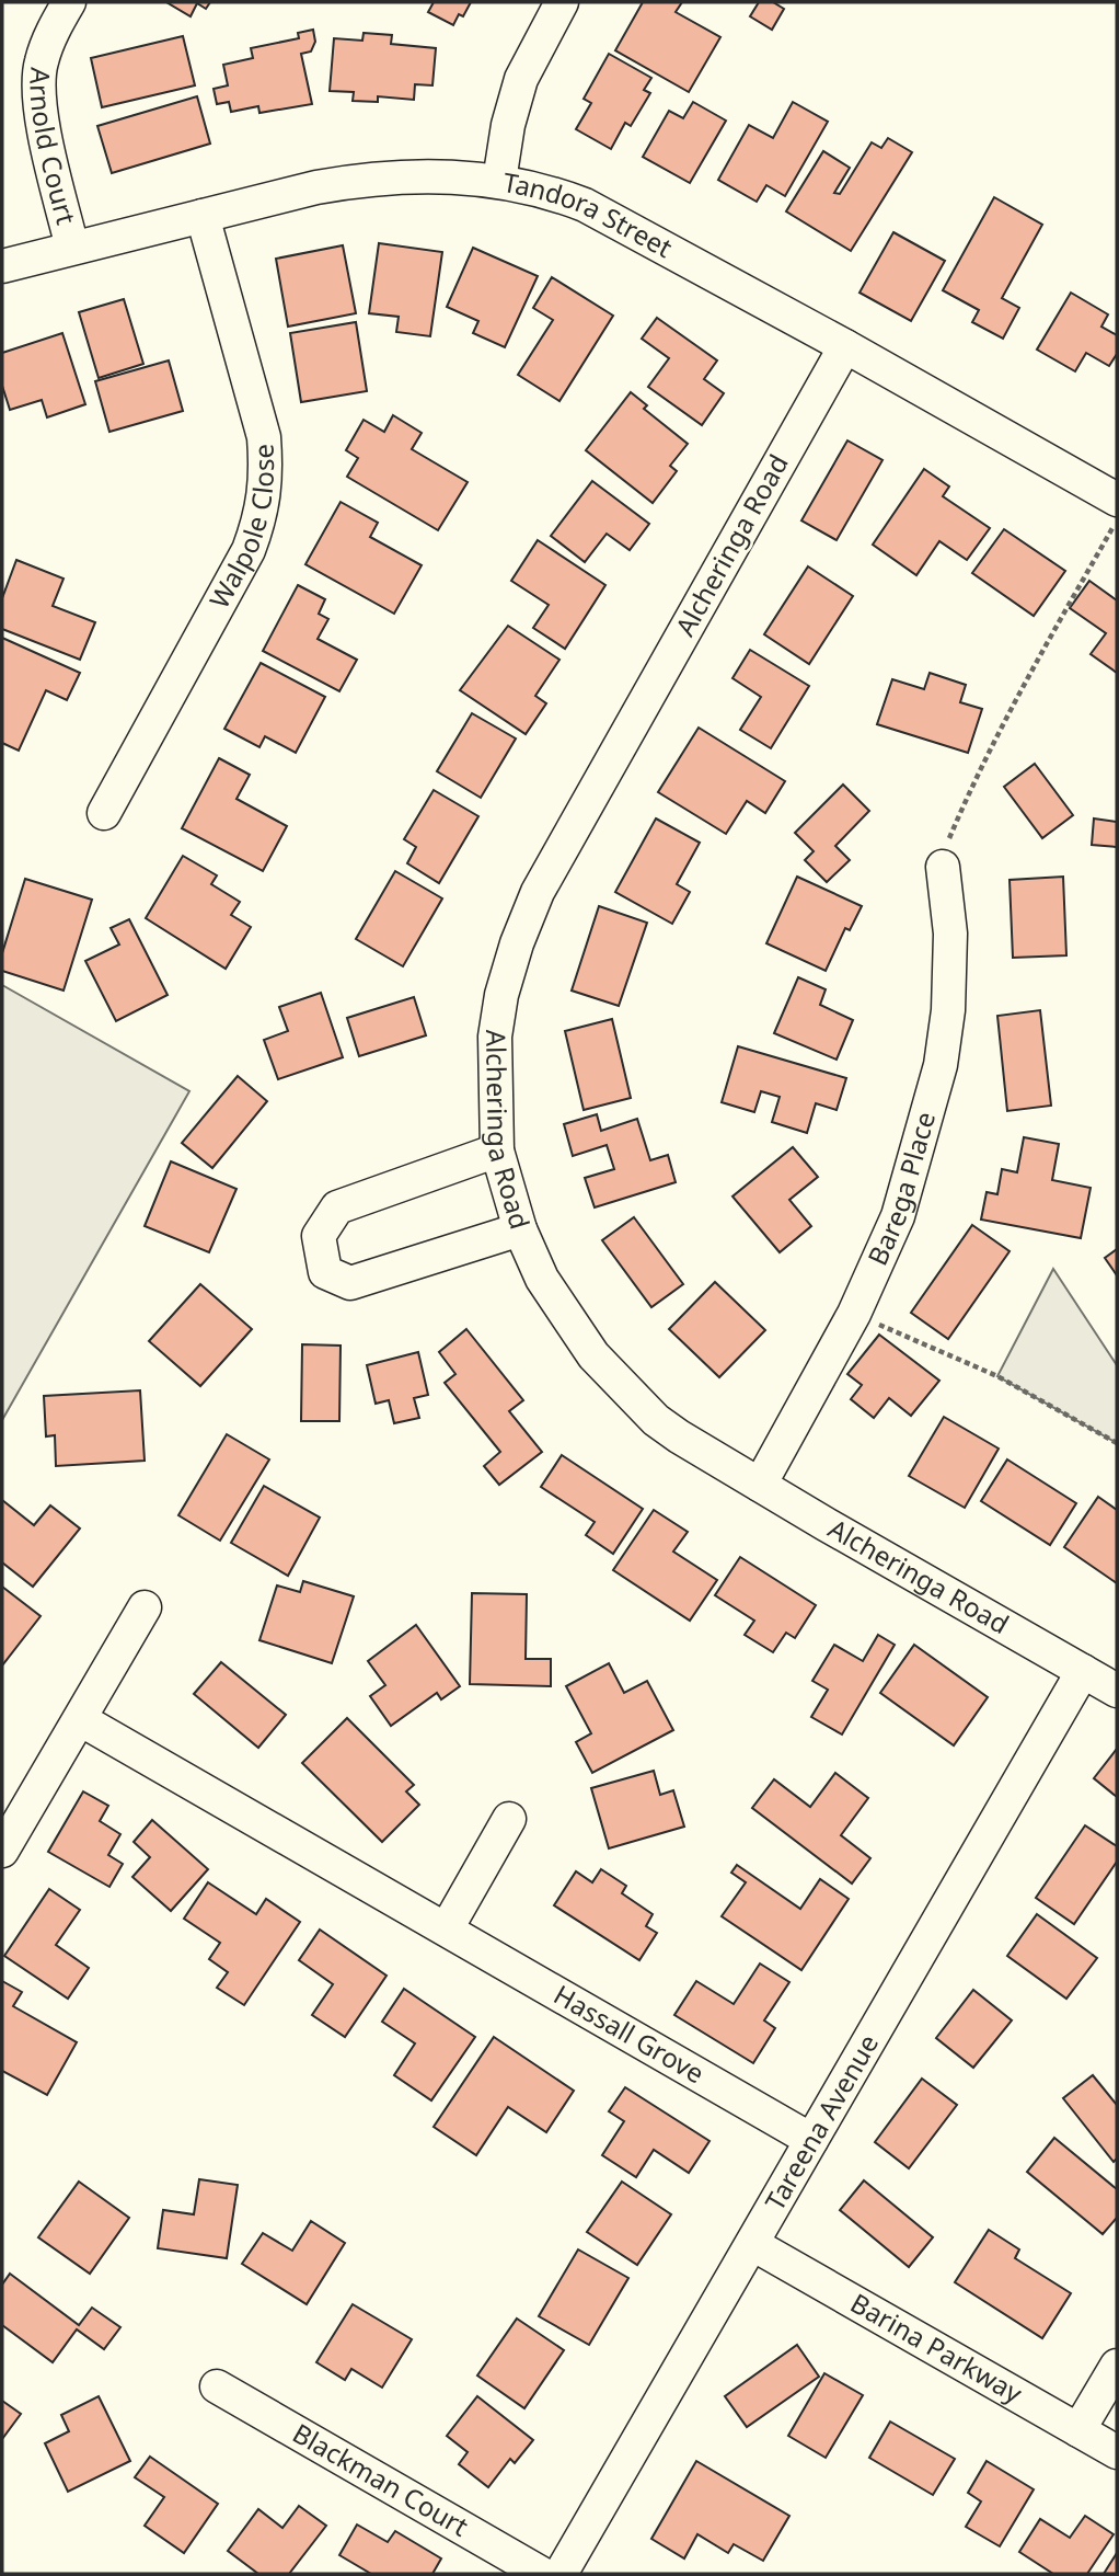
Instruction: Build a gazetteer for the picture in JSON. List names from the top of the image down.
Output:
{
  "streets": {
    "street": [
      "Arnold Court",
      "Tandora Street",
      "Walpole Close",
      "Alcheringa Road",
      "Barega Place",
      "Hassall Grove",
      "Tareena Avenue",
      "Barina Parkway",
      "Blackman Court"
    ]
  },
  "crossings": [
    ["Arnold Court", "Tandora Street"],
    ["Tandora Street", "Walpole Close"],
    ["Tandora Street", "Alcheringa Road"],
    ["Alcheringa Road", "Barega Place"],
    ["Alcheringa Road", "Tareena Avenue"],
    ["Hassall Grove", "Tareena Avenue"],
    ["Tareena Avenue", "Barina Parkway"]
  ]
}
